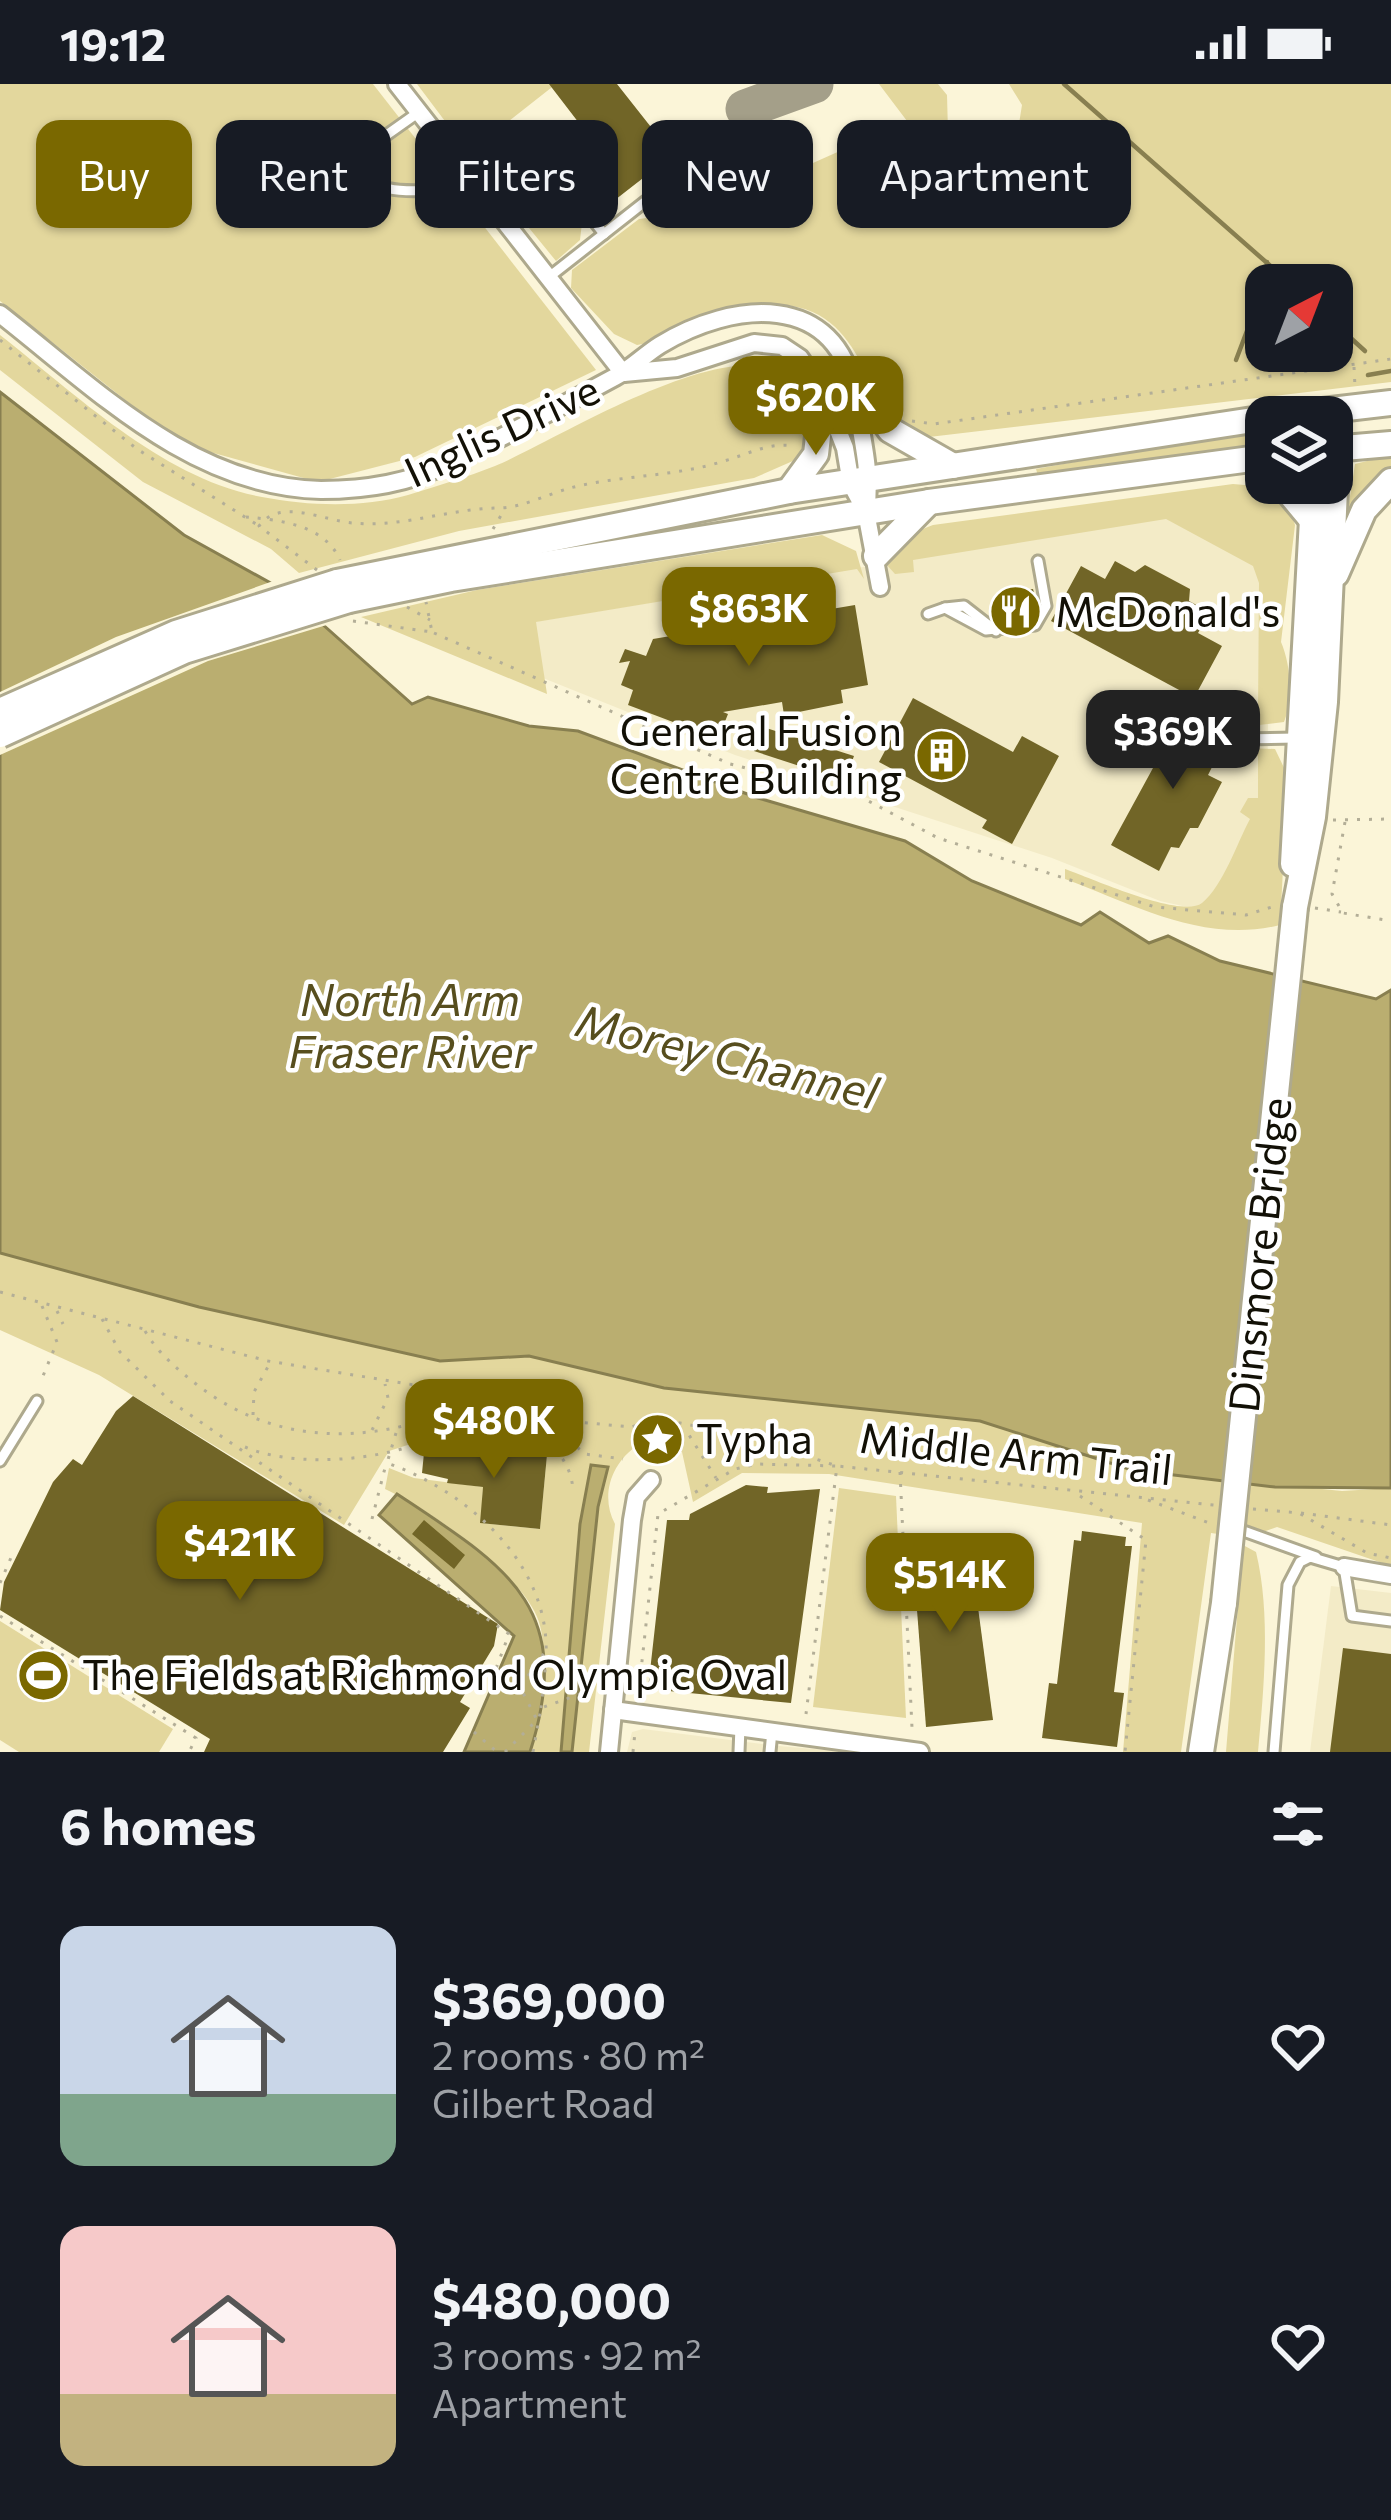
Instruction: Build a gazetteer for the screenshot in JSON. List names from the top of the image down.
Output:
{
  "streets": {
    "main road": ["Dinsmore Bridge"],
    "street": ["Inglis Drive"],
    "path": ["Middle Arm Trail"]
  },
  "water": ["North Arm Fraser River", "Morey Channel"],
  "places": {
    "restaurant": ["McDonald's"],
    "building": ["General Fusion Centre Building"],
    "place": ["Typha"],
    "sports": ["The Fields at Richmond Olympic Oval"]
  },
  "north": "top right",
  "page": {
    "status": "19:12",
    "chip": [
      "Buy",
      "Rent",
      "Filters",
      "New",
      "Apartment"
    ],
    "price": [
      "$620K",
      "$863K",
      "$369K",
      "$480K",
      "$421K",
      "$514K"
    ],
    "heading": "6 homes",
    "list": [
      {
        "name": "$369,000",
        "note": "2 rooms · 80 m² · Gilbert Road"
      },
      {
        "name": "$480,000",
        "note": "3 rooms · 92 m² · Apartment"
      }
    ]
  }
}
